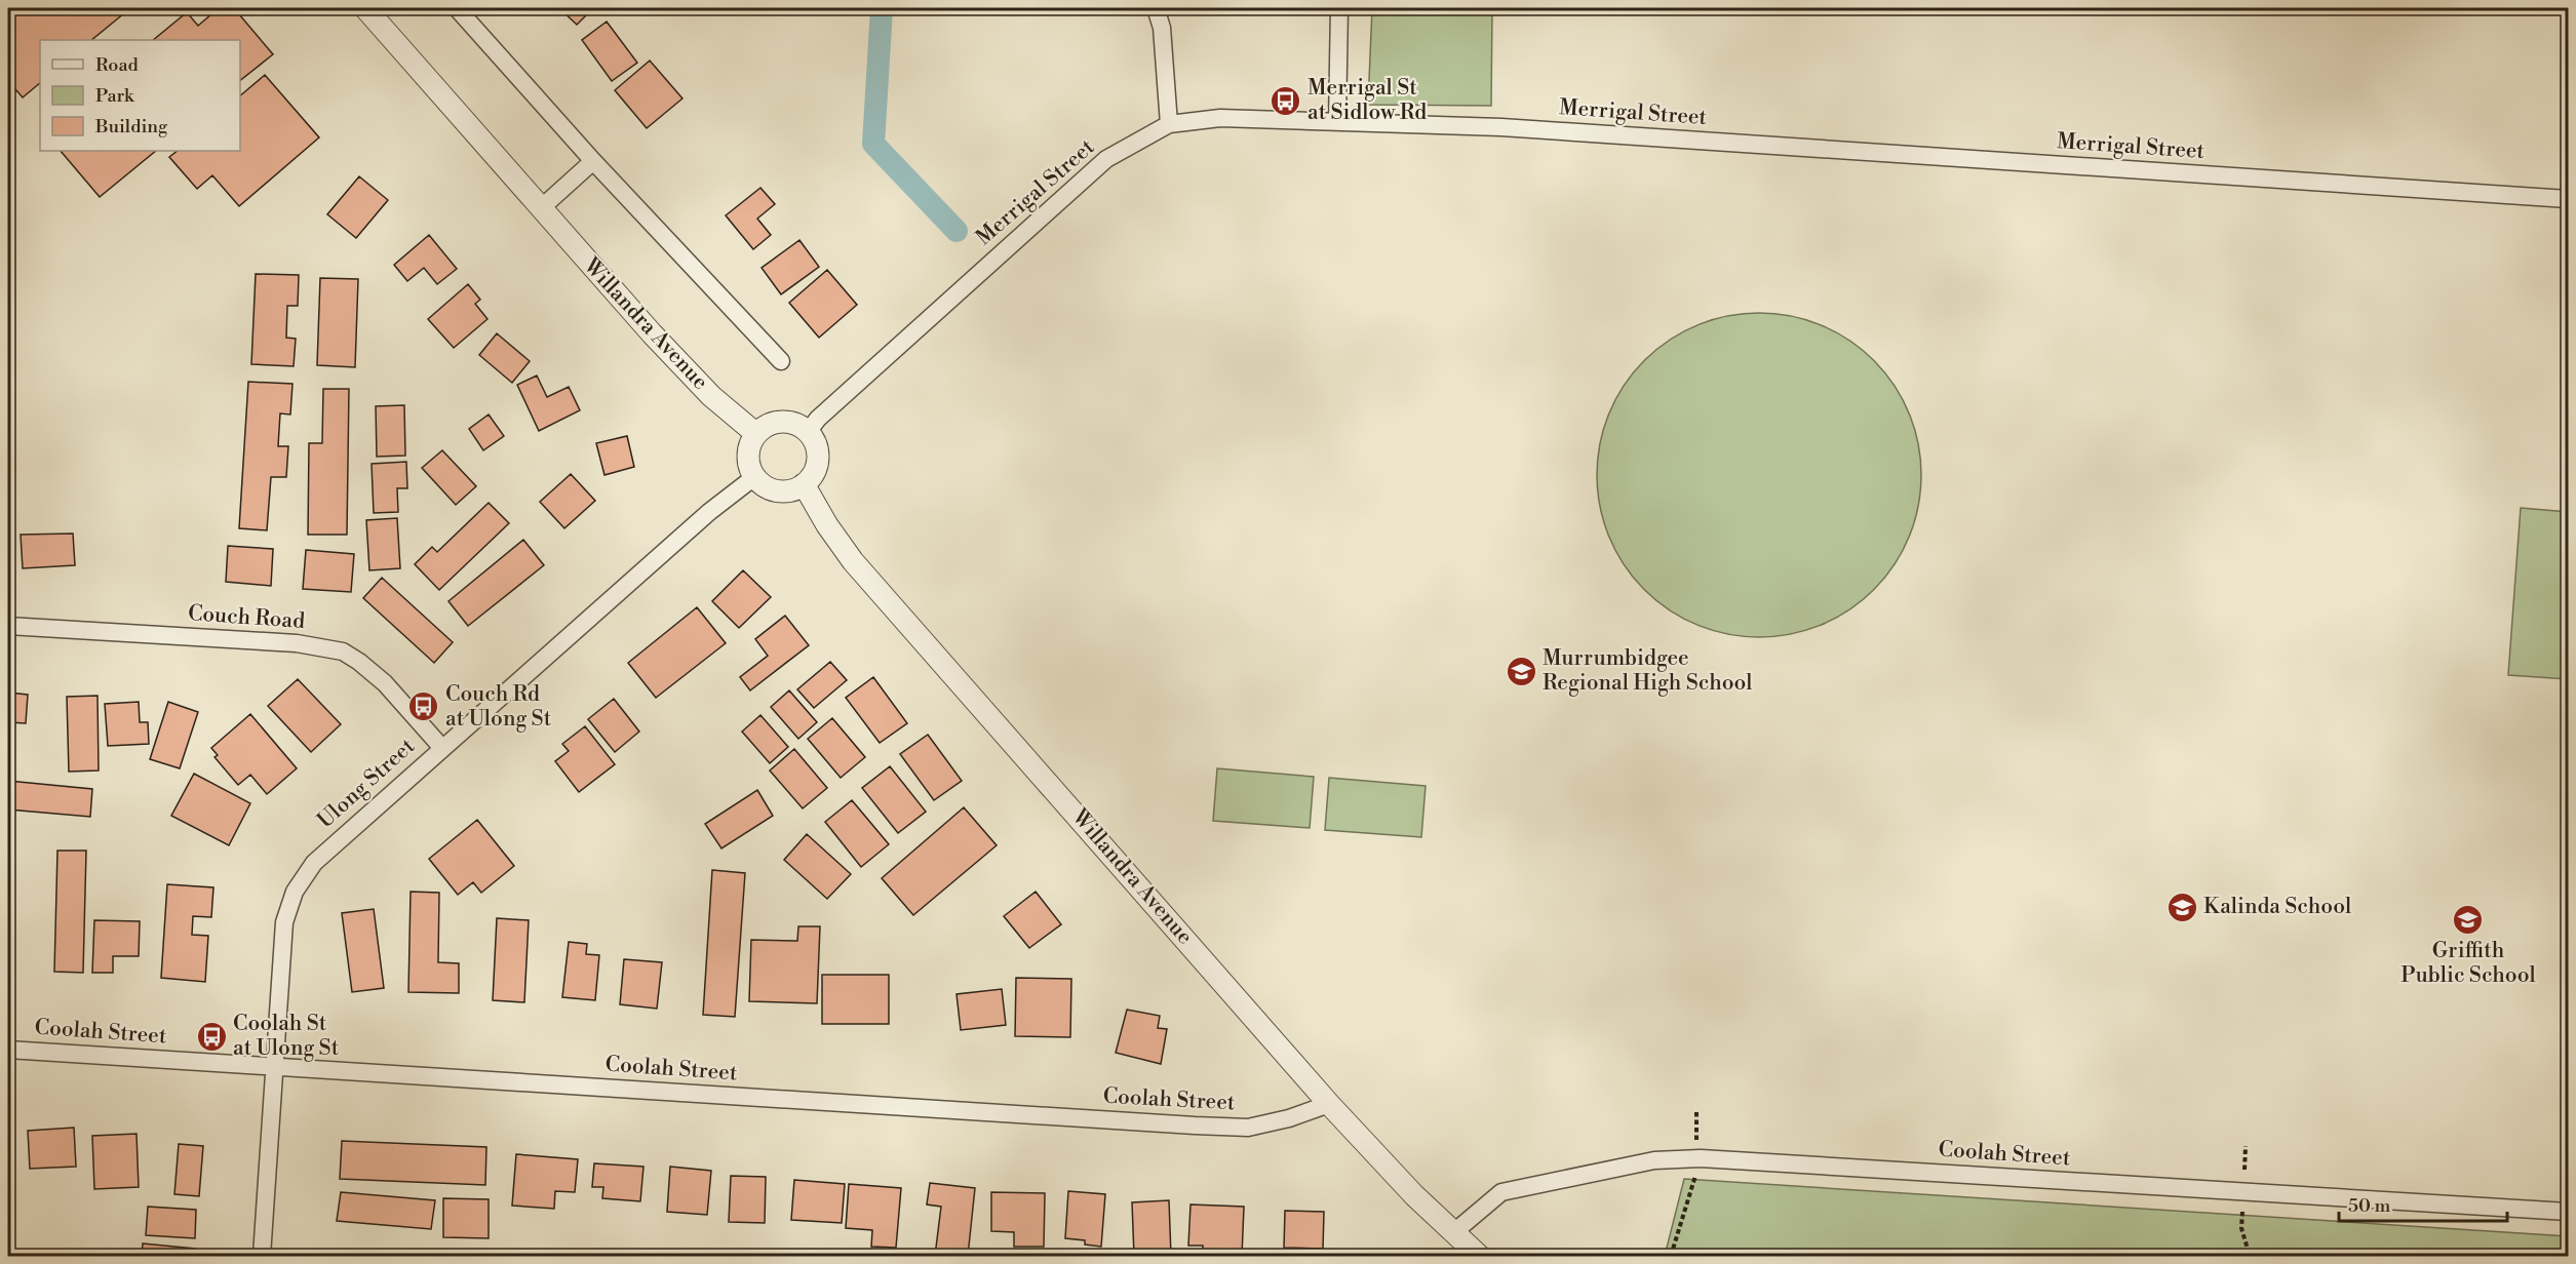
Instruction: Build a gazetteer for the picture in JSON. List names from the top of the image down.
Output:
{
  "streets": {
    "street": [
      "Merrigal Street",
      "Willandra Avenue",
      "Couch Road",
      "Ulong Street",
      "Coolah Street"
    ]
  },
  "crossings": [
    ["Merrigal Street", "Willandra Avenue"],
    ["Merrigal Street", "Ulong Street"],
    ["Willandra Avenue", "Ulong Street"],
    ["Willandra Avenue", "Coolah Street"],
    ["Couch Road", "Ulong Street"],
    ["Ulong Street", "Coolah Street"]
  ],
  "places": {
    "bus stop": ["Merrigal St at Sidlow Rd", "Couch Rd at Ulong St", "Coolah St at Ulong St"],
    "school or university": ["Murrumbidgee Regional High School", "Kalinda School", "Griffith Public School"]
  },
  "legend": ["Road", "Park", "Building"],
  "scale_bar": "50 m"
}
